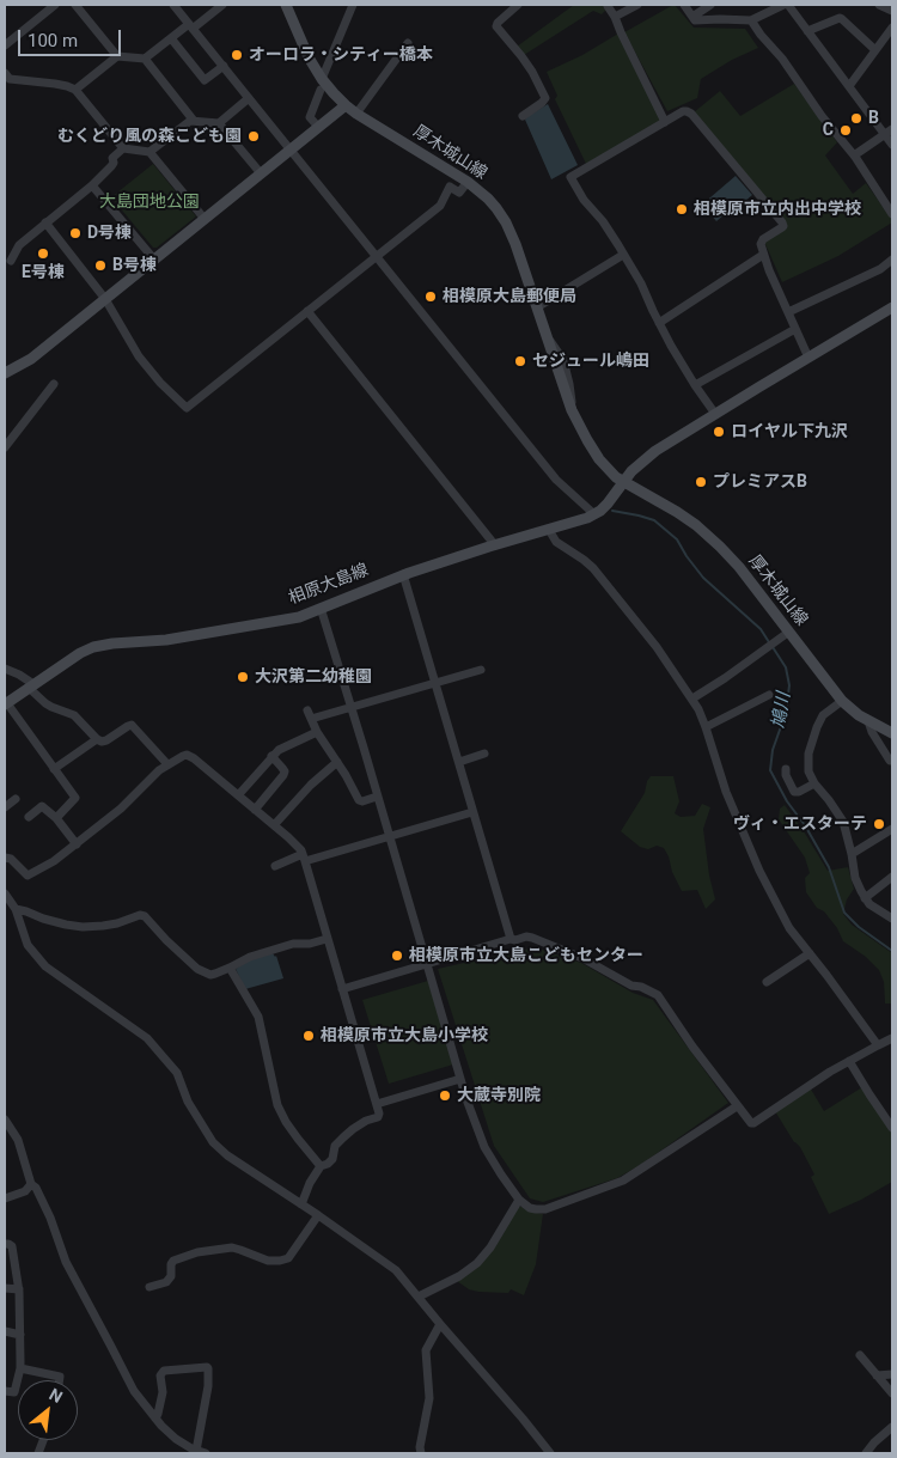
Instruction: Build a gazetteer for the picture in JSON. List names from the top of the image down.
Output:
{
  "streets": {
    "main road": ["厚木城山線", "相原大島線"]
  },
  "crossings": [
    ["厚木城山線", "相原大島線"]
  ],
  "water": ["鳩川"],
  "parks": ["大島団地公園"],
  "places": [
    "オーロラ・シティー橋本",
    "B",
    "C",
    "むくどり風の森こども園",
    "相模原市立内出中学校",
    "D号棟",
    "E号棟",
    "B号棟",
    "相模原大島郵便局",
    "セジュール嶋田",
    "ロイヤル下九沢",
    "プレミアスB",
    "大沢第二幼稚園",
    "ヴィ・エスターテ",
    "相模原市立大島こどもセンター",
    "相模原市立大島小学校",
    "大蔵寺別院"
  ],
  "scale_bar": "100 m",
  "north": "top right"
}
